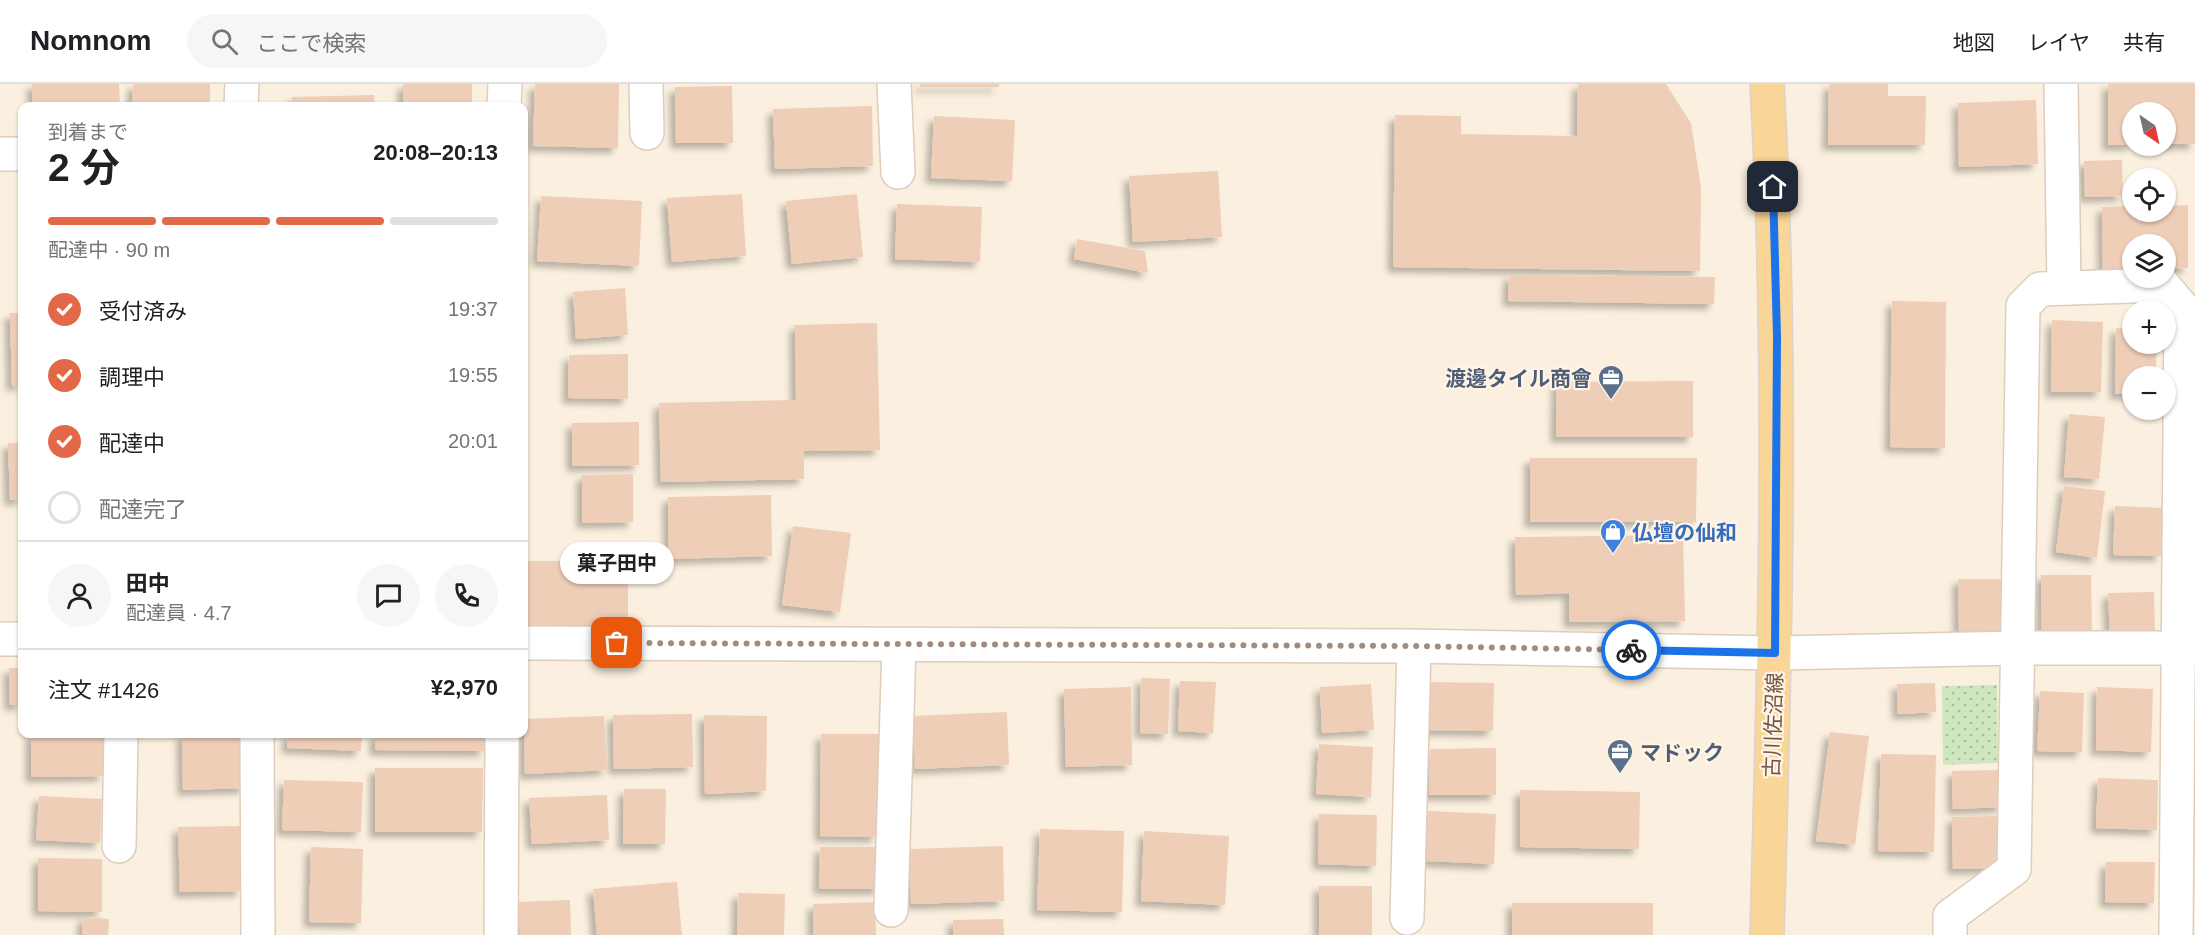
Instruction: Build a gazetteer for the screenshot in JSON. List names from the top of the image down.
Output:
{
  "streets": {
    "main road": ["古川佐沼線"]
  },
  "places": {
    "office": ["渡邊タイル商會", "マドック"],
    "shop": ["仏壇の仙和"],
    "other": ["菓子田中"]
  },
  "north": "bottom right",
  "page": {
    "header": "Nomnom",
    "search": "ここで検索",
    "nav": ["地図", "レイヤ", "共有"],
    "map_buttons": ["+", "−"],
    "heading": ["2 分", "到着まで", "20:08–20:13"],
    "panel": [
      "田中",
      "配達員 · 4.7",
      "注文 #1426",
      "¥2,970"
    ],
    "bar": "配達中 · 90 m",
    "list": [
      ["受付済み", "19:37"],
      ["調理中", "19:55"],
      ["配達中", "20:01"],
      "配達完了"
    ],
    "bubble": "菓子田中"
  }
}
